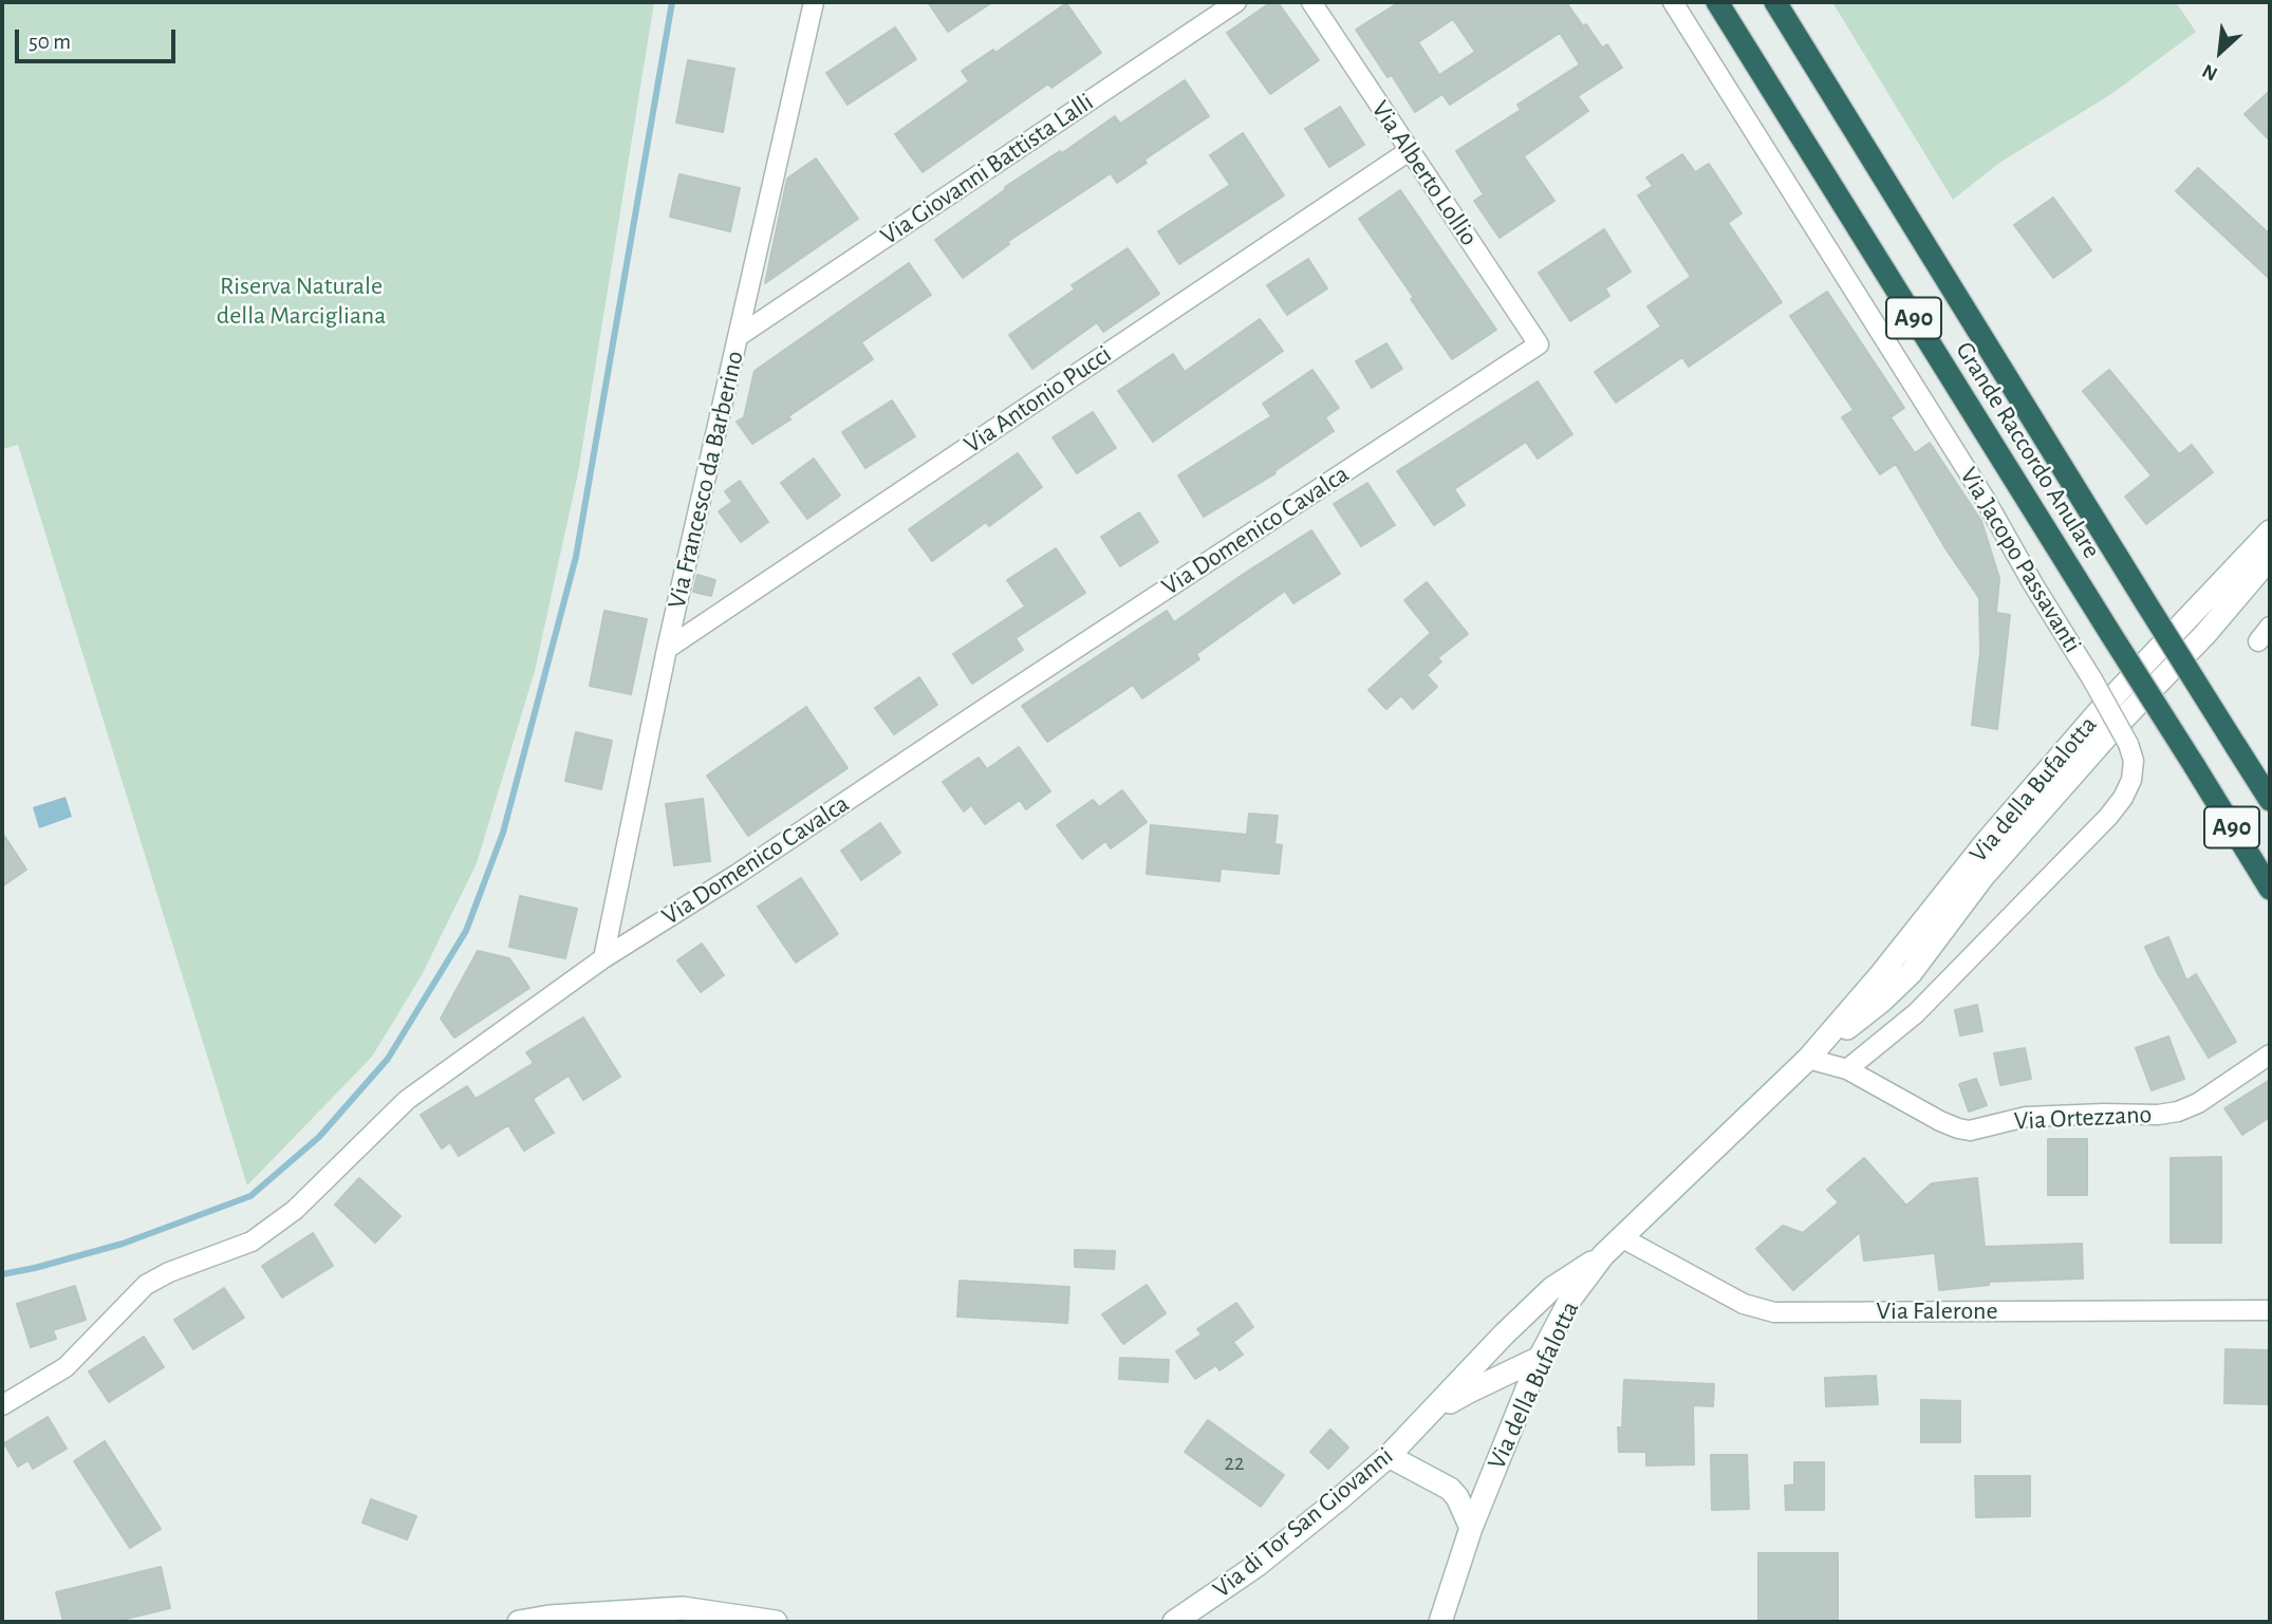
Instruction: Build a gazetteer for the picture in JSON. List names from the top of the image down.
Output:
{
  "streets": {
    "highway": ["A90", "Grande Raccordo Anulare"],
    "street": [
      "Via Giovanni Battista Lalli",
      "Via Alberto Lollio",
      "Via Antonio Pucci",
      "Via Francesco da Barberino",
      "Via Domenico Cavalca",
      "Via Jacopo Passavanti",
      "Via della Bufalotta",
      "Via Ortezzano",
      "Via Falerone",
      "Via di Tor San Giovanni"
    ]
  },
  "crossings": [
    ["Via Giovanni Battista Lalli", "Via Francesco da Barberino"],
    ["Via Alberto Lollio", "Via Antonio Pucci"],
    ["Via Alberto Lollio", "Via Domenico Cavalca"],
    ["Via Antonio Pucci", "Via Francesco da Barberino"],
    ["Via Francesco da Barberino", "Via Domenico Cavalca"],
    ["Via Jacopo Passavanti", "Via Ortezzano"],
    ["Via della Bufalotta", "Via Ortezzano"],
    ["Via della Bufalotta", "Via Falerone"]
  ],
  "parks": ["Riserva Naturale della Marcigliana"],
  "house_numbers": ["22"],
  "scale_bar": "50 m",
  "north": "bottom left"
}
